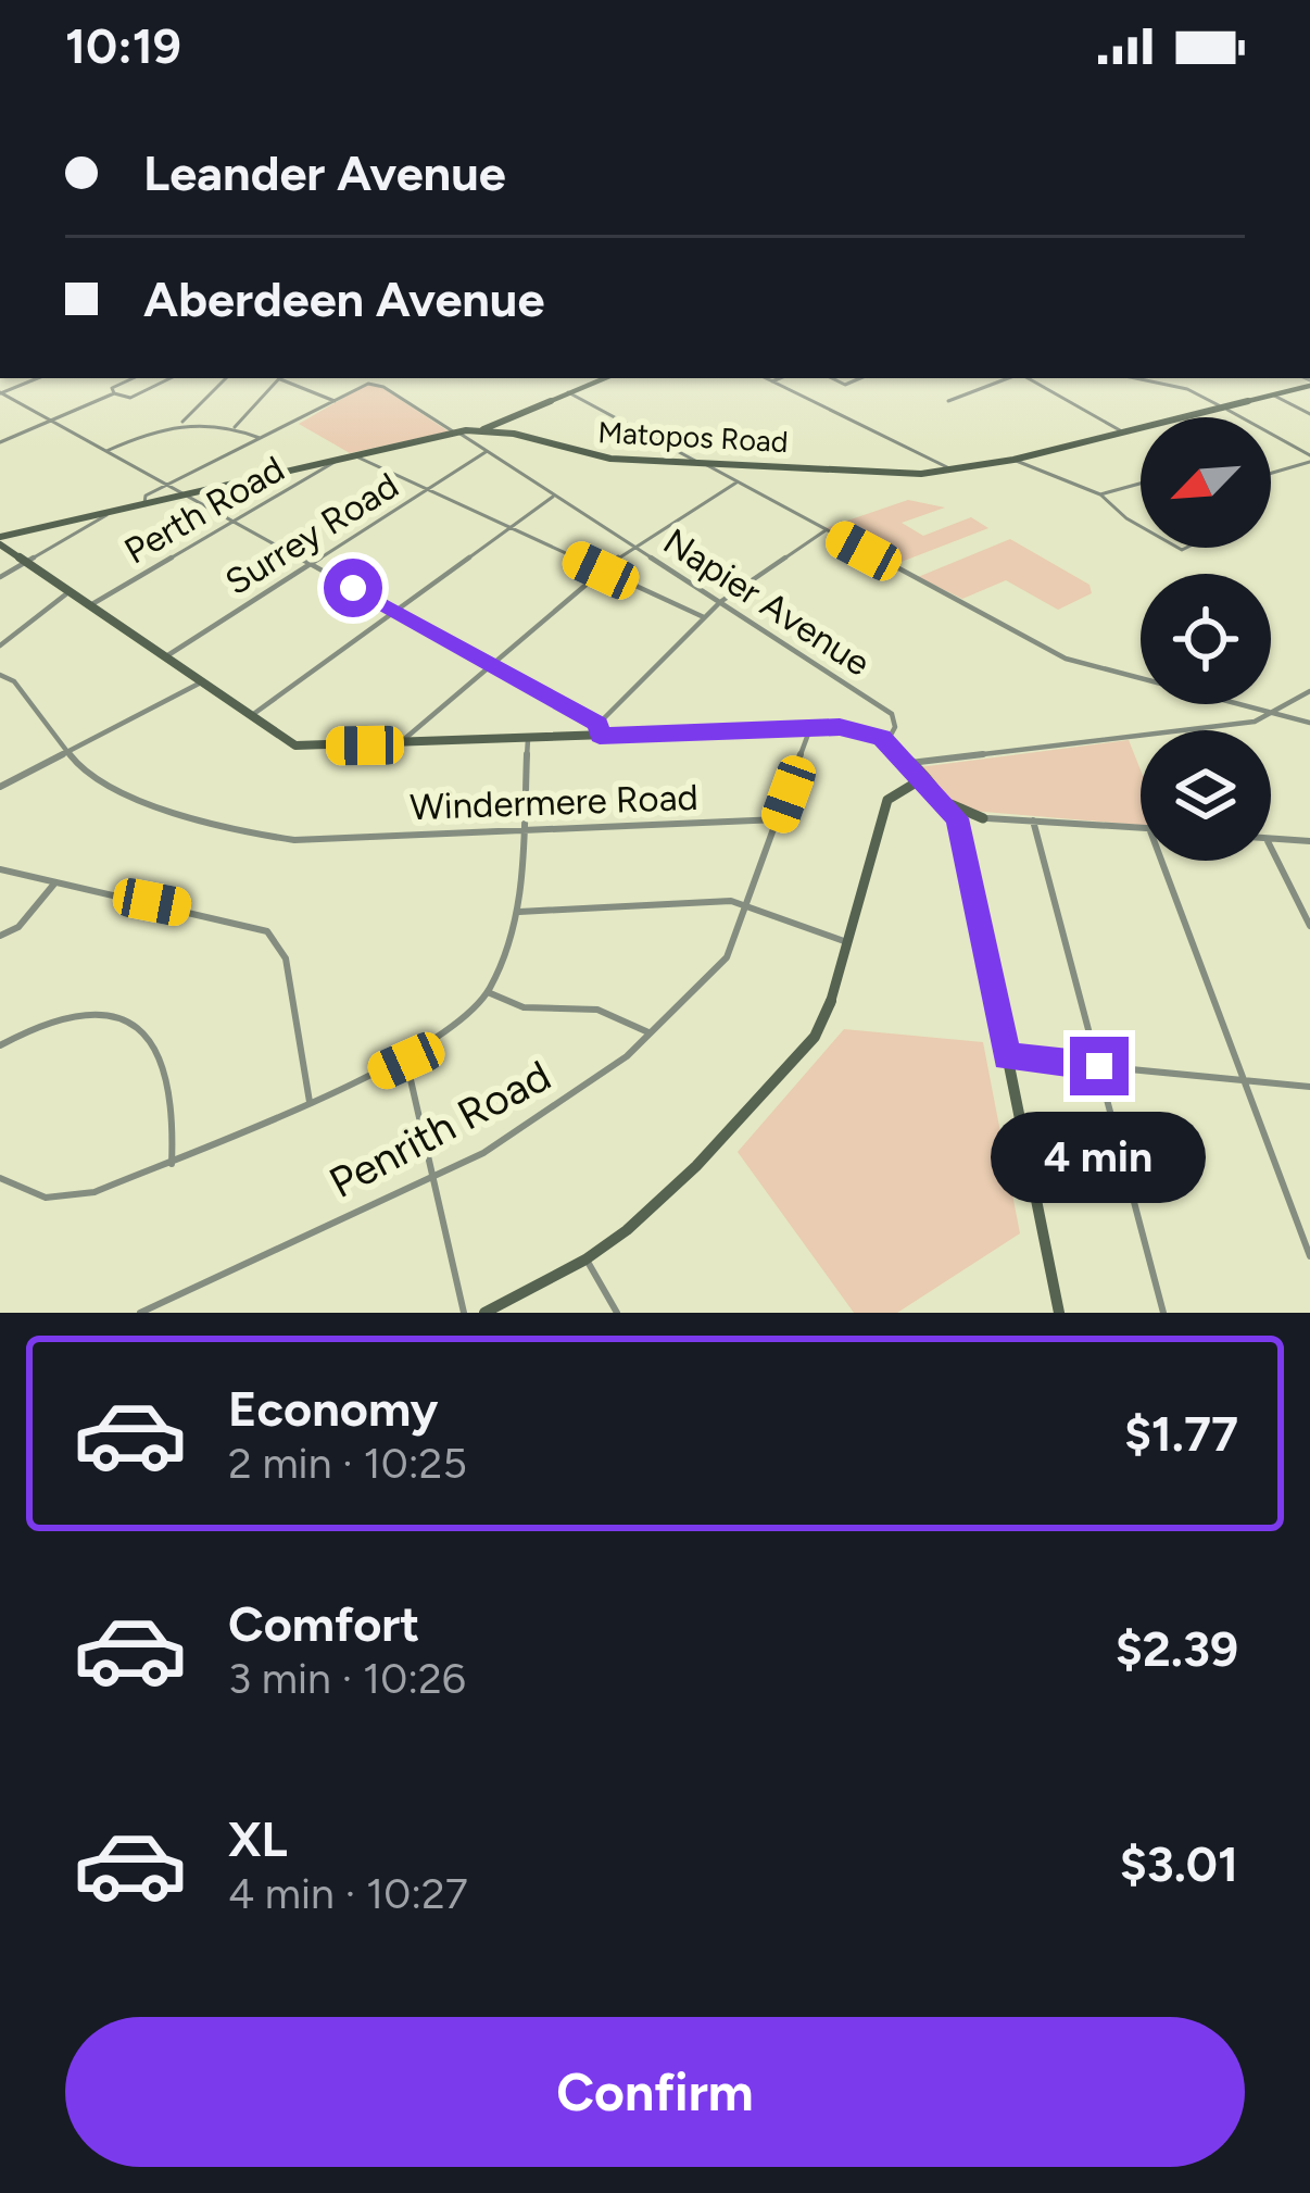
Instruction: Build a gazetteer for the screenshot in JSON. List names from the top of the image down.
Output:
{
  "streets": {
    "main road": ["Matopos Road"],
    "street": [
      "Perth Road",
      "Surrey Road",
      "Napier Avenue",
      "Windermere Road",
      "Penrith Road"
    ]
  },
  "crossings": [
    ["Matopos Road", "Perth Road"],
    ["Matopos Road", "Napier Avenue"],
    ["Surrey Road", "Napier Avenue"],
    ["Windermere Road", "Penrith Road"]
  ],
  "north": "bottom left",
  "page": {
    "status": "10:19",
    "banner": ["Leander Avenue", "Aberdeen Avenue"],
    "bubble": "4 min",
    "list": [
      {
        "name": "Economy",
        "note": "2 min · 10:25",
        "value": "$1.77"
      },
      {
        "name": "Comfort",
        "note": "3 min · 10:26",
        "value": "$2.39"
      },
      {
        "name": "XL",
        "note": "4 min · 10:27",
        "value": "$3.01"
      }
    ],
    "buttons": "Confirm"
  }
}
